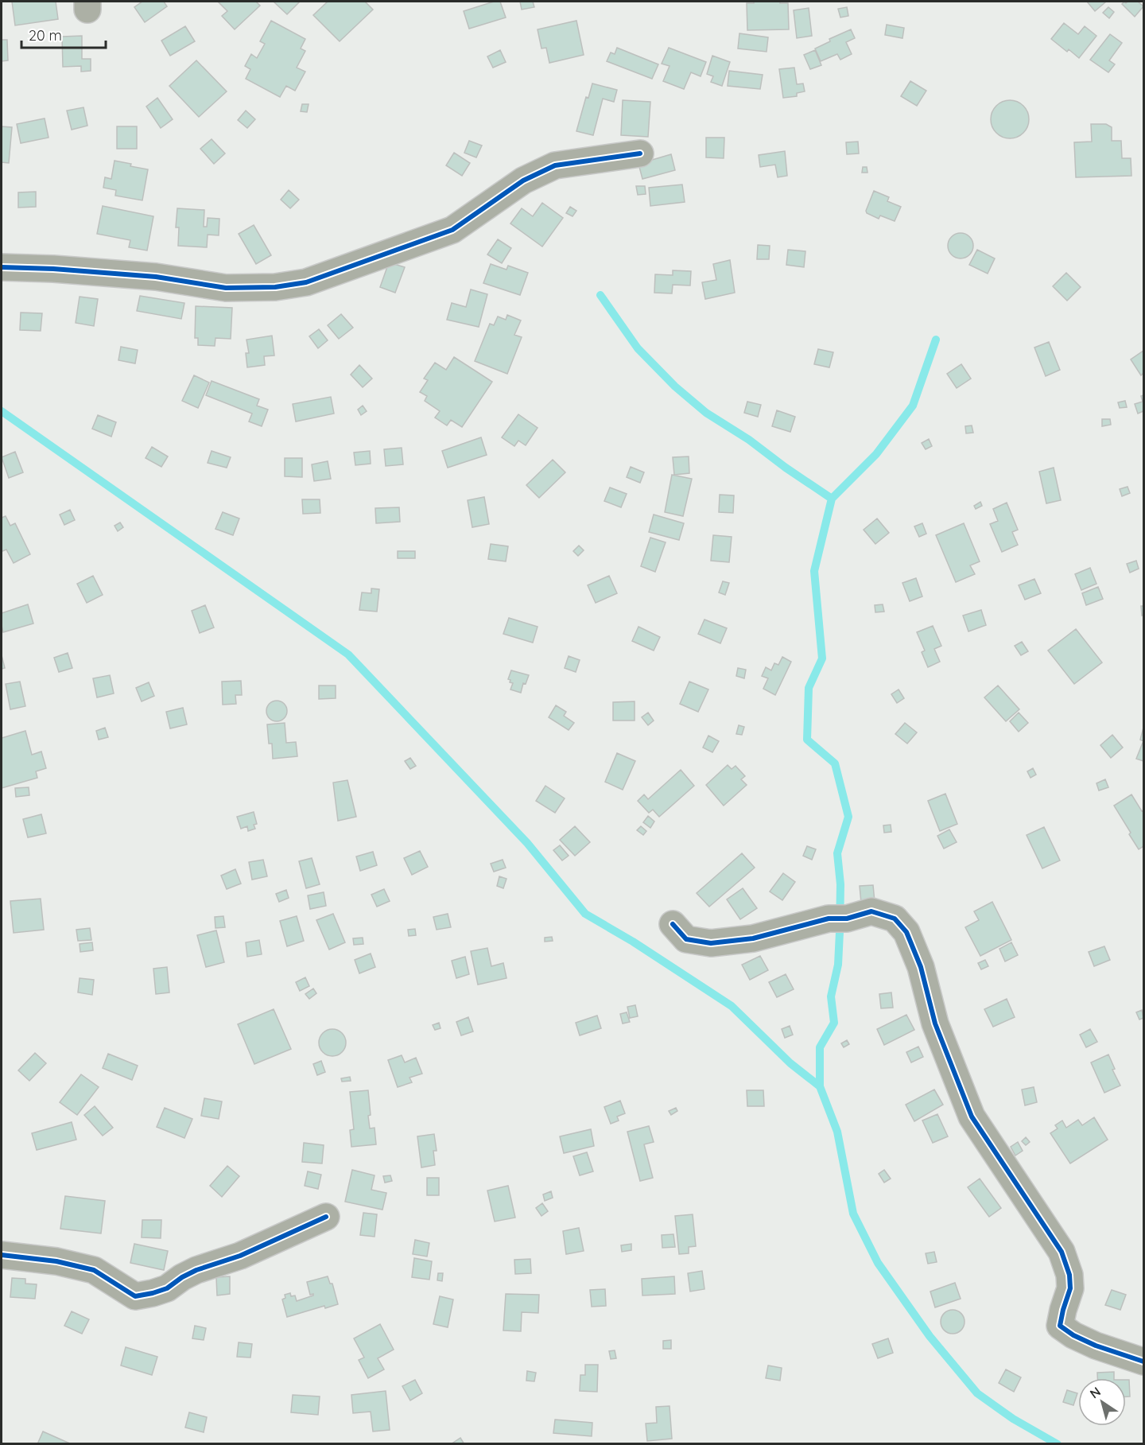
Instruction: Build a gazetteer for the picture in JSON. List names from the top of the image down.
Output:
{
  "scale_bar": "20 m",
  "north": "top left"
}
